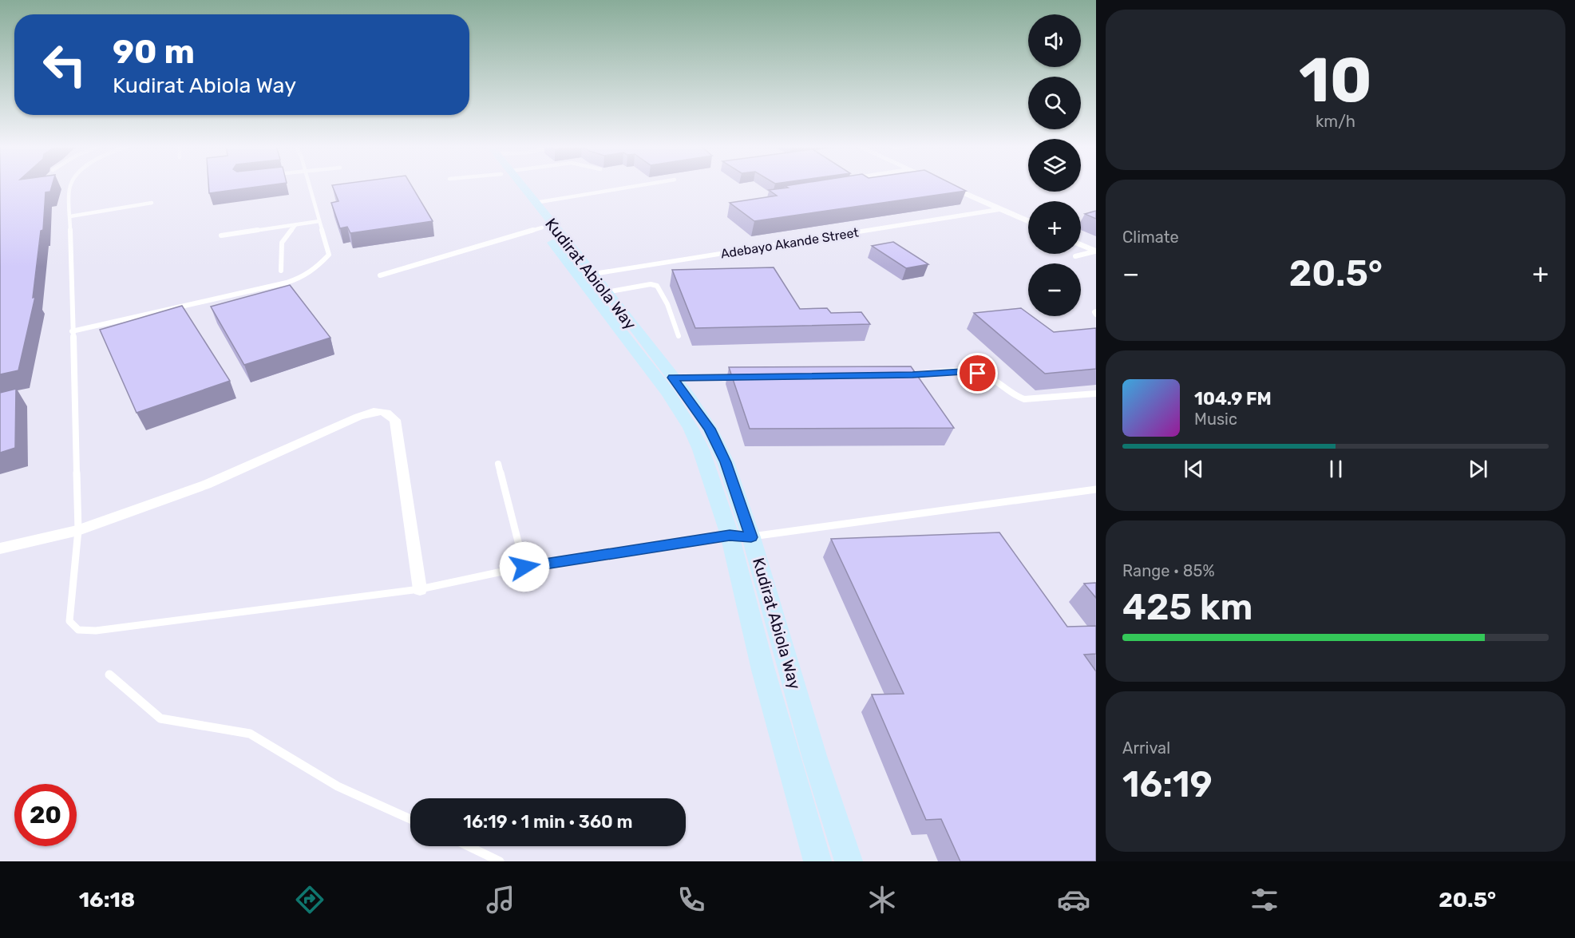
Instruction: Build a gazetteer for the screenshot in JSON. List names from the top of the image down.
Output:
{
  "streets": {
    "main road": ["Kudirat Abiola Way"],
    "street": ["Adebayo Akande Street"]
  },
  "crossings": [
    ["Adebayo Akande Street", "Kudirat Abiola Way"]
  ],
  "page": {
    "tile": [
      ["10", "km/h"],
      "Climate",
      ["Range · 85%", "425 km"],
      ["Arrival", "16:19"]
    ],
    "map_buttons": ["+", "−"],
    "turn": ["90 m", "Kudirat Abiola Way"],
    "heat": ["−", "20.5°", "+"],
    "song": ["104.9 FM", "Music"],
    "limit": "20",
    "trip": "16:19 · 1 min · 360 m",
    "tabs": ["16:18", "20.5°"]
  }
}
